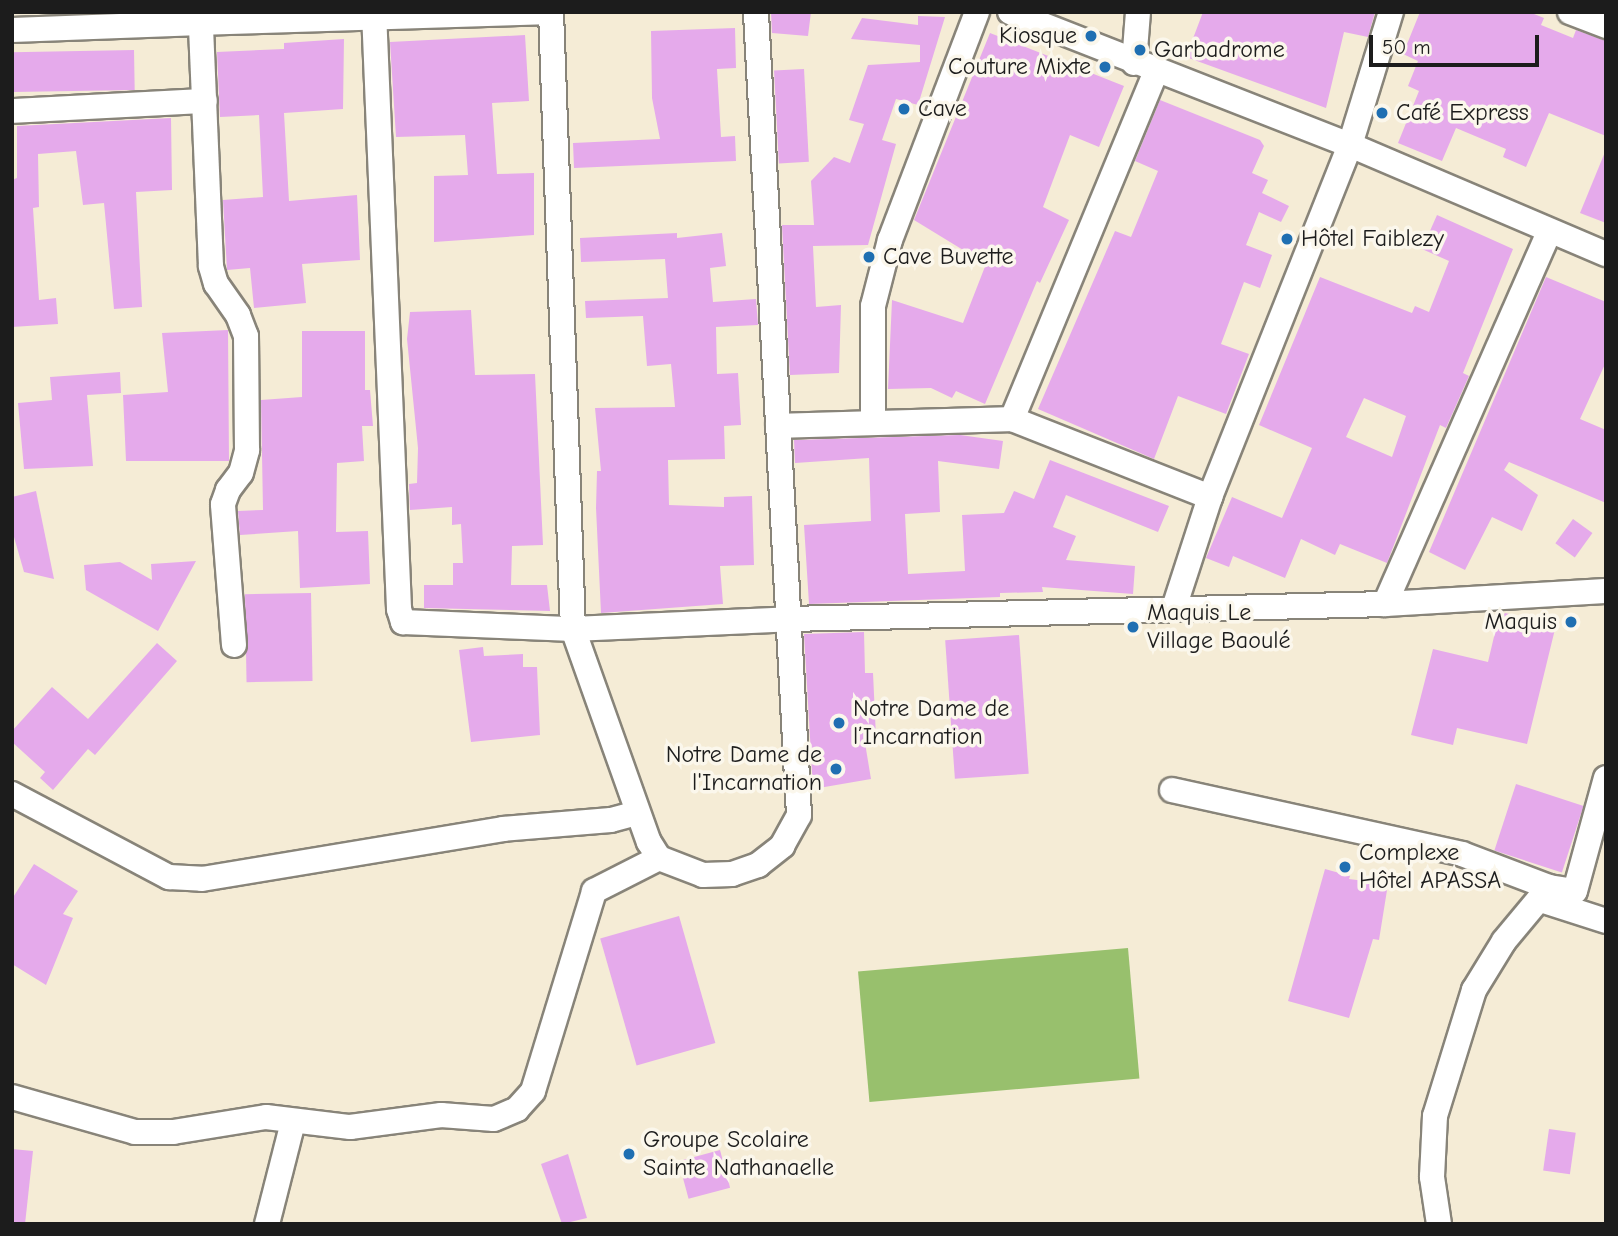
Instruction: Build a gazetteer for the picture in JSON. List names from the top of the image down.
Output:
{
  "places": [
    "Kiosque",
    "Garbadrome",
    "Couture Mixte",
    "Cave",
    "Café Express",
    "Hôtel Faiblezy",
    "Cave Buvette",
    "Maquis",
    "Maquis Le Village Baoulé",
    "Notre Dame de l’Incarnation",
    "Notre Dame de l'Incarnation",
    "Complexe Hôtel APASSA",
    "Groupe Scolaire Sainte Nathanaelle"
  ],
  "scale_bar": "50 m"
}
